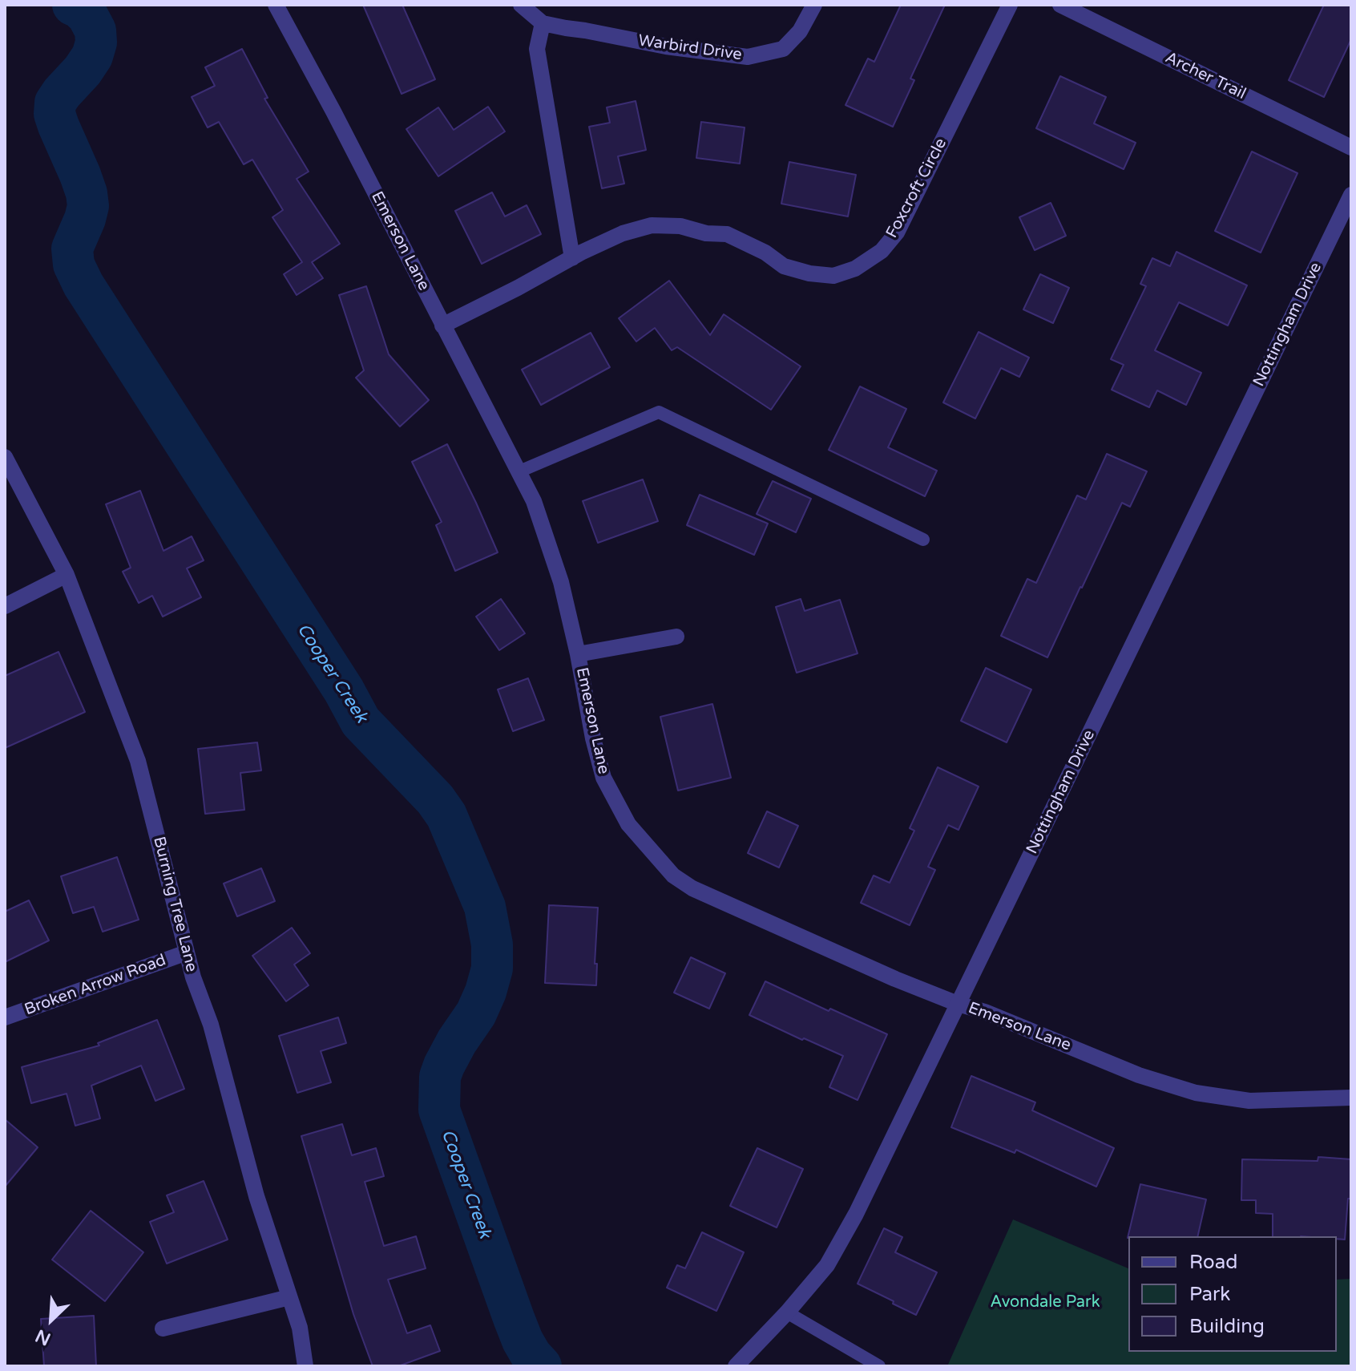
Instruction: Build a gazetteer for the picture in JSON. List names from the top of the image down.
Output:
{
  "streets": {
    "street": [
      "Warbird Drive",
      "Archer Trail",
      "Foxcroft Circle",
      "Emerson Lane",
      "Nottingham Drive",
      "Burning Tree Lane",
      "Broken Arrow Road"
    ]
  },
  "crossings": [
    ["Foxcroft Circle", "Emerson Lane"],
    ["Emerson Lane", "Nottingham Drive"],
    ["Burning Tree Lane", "Broken Arrow Road"]
  ],
  "water": ["Cooper Creek"],
  "parks": ["Avondale Park"],
  "legend": ["Road", "Park", "Building"],
  "north": "bottom left"
}
